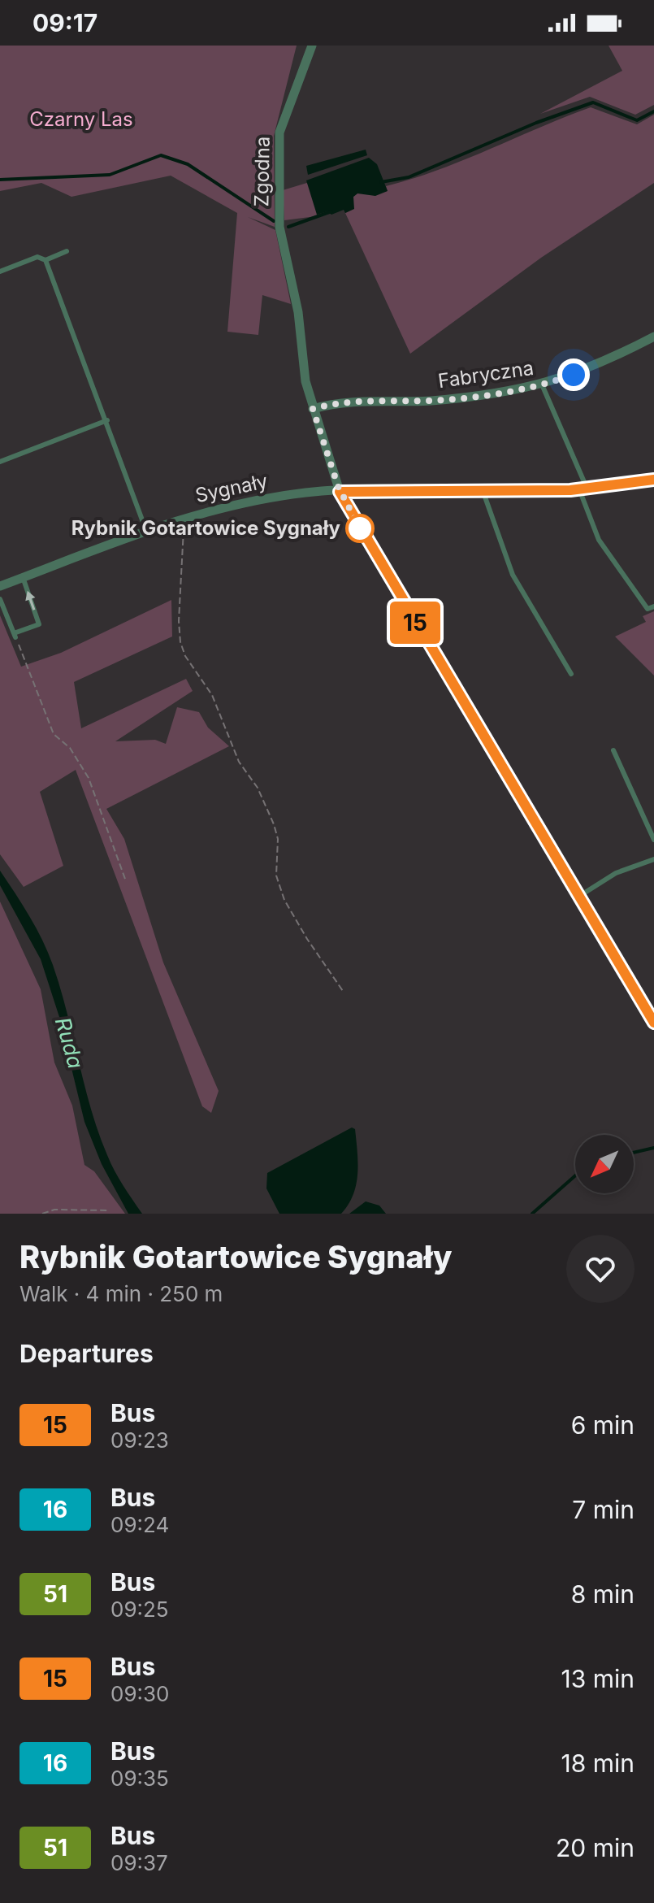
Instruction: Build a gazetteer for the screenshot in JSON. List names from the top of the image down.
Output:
{
  "streets": {
    "street": ["Zgodna", "Fabryczna", "Sygnały"]
  },
  "crossings": [
    ["Zgodna", "Fabryczna"]
  ],
  "water": ["Ruda"],
  "parks": ["Czarny Las"],
  "places": ["Rybnik Gotartowice Sygnały"],
  "lines": ["bus line 15"],
  "north": "bottom left",
  "page": {
    "status": "09:17",
    "on_map": "15",
    "heading": [
      ["Rybnik Gotartowice Sygnały", "Walk · 4 min · 250 m"],
      "Departures"
    ],
    "list": [
      {
        "mark": "15",
        "name": "Bus",
        "note": "09:23",
        "value": "6 min"
      },
      {
        "mark": "16",
        "name": "Bus",
        "note": "09:24",
        "value": "7 min"
      },
      {
        "mark": "51",
        "name": "Bus",
        "note": "09:25",
        "value": "8 min"
      },
      {
        "mark": "15",
        "name": "Bus",
        "note": "09:30",
        "value": "13 min"
      },
      {
        "mark": "16",
        "name": "Bus",
        "note": "09:35",
        "value": "18 min"
      },
      {
        "mark": "51",
        "name": "Bus",
        "note": "09:37",
        "value": "20 min"
      }
    ]
  }
}
